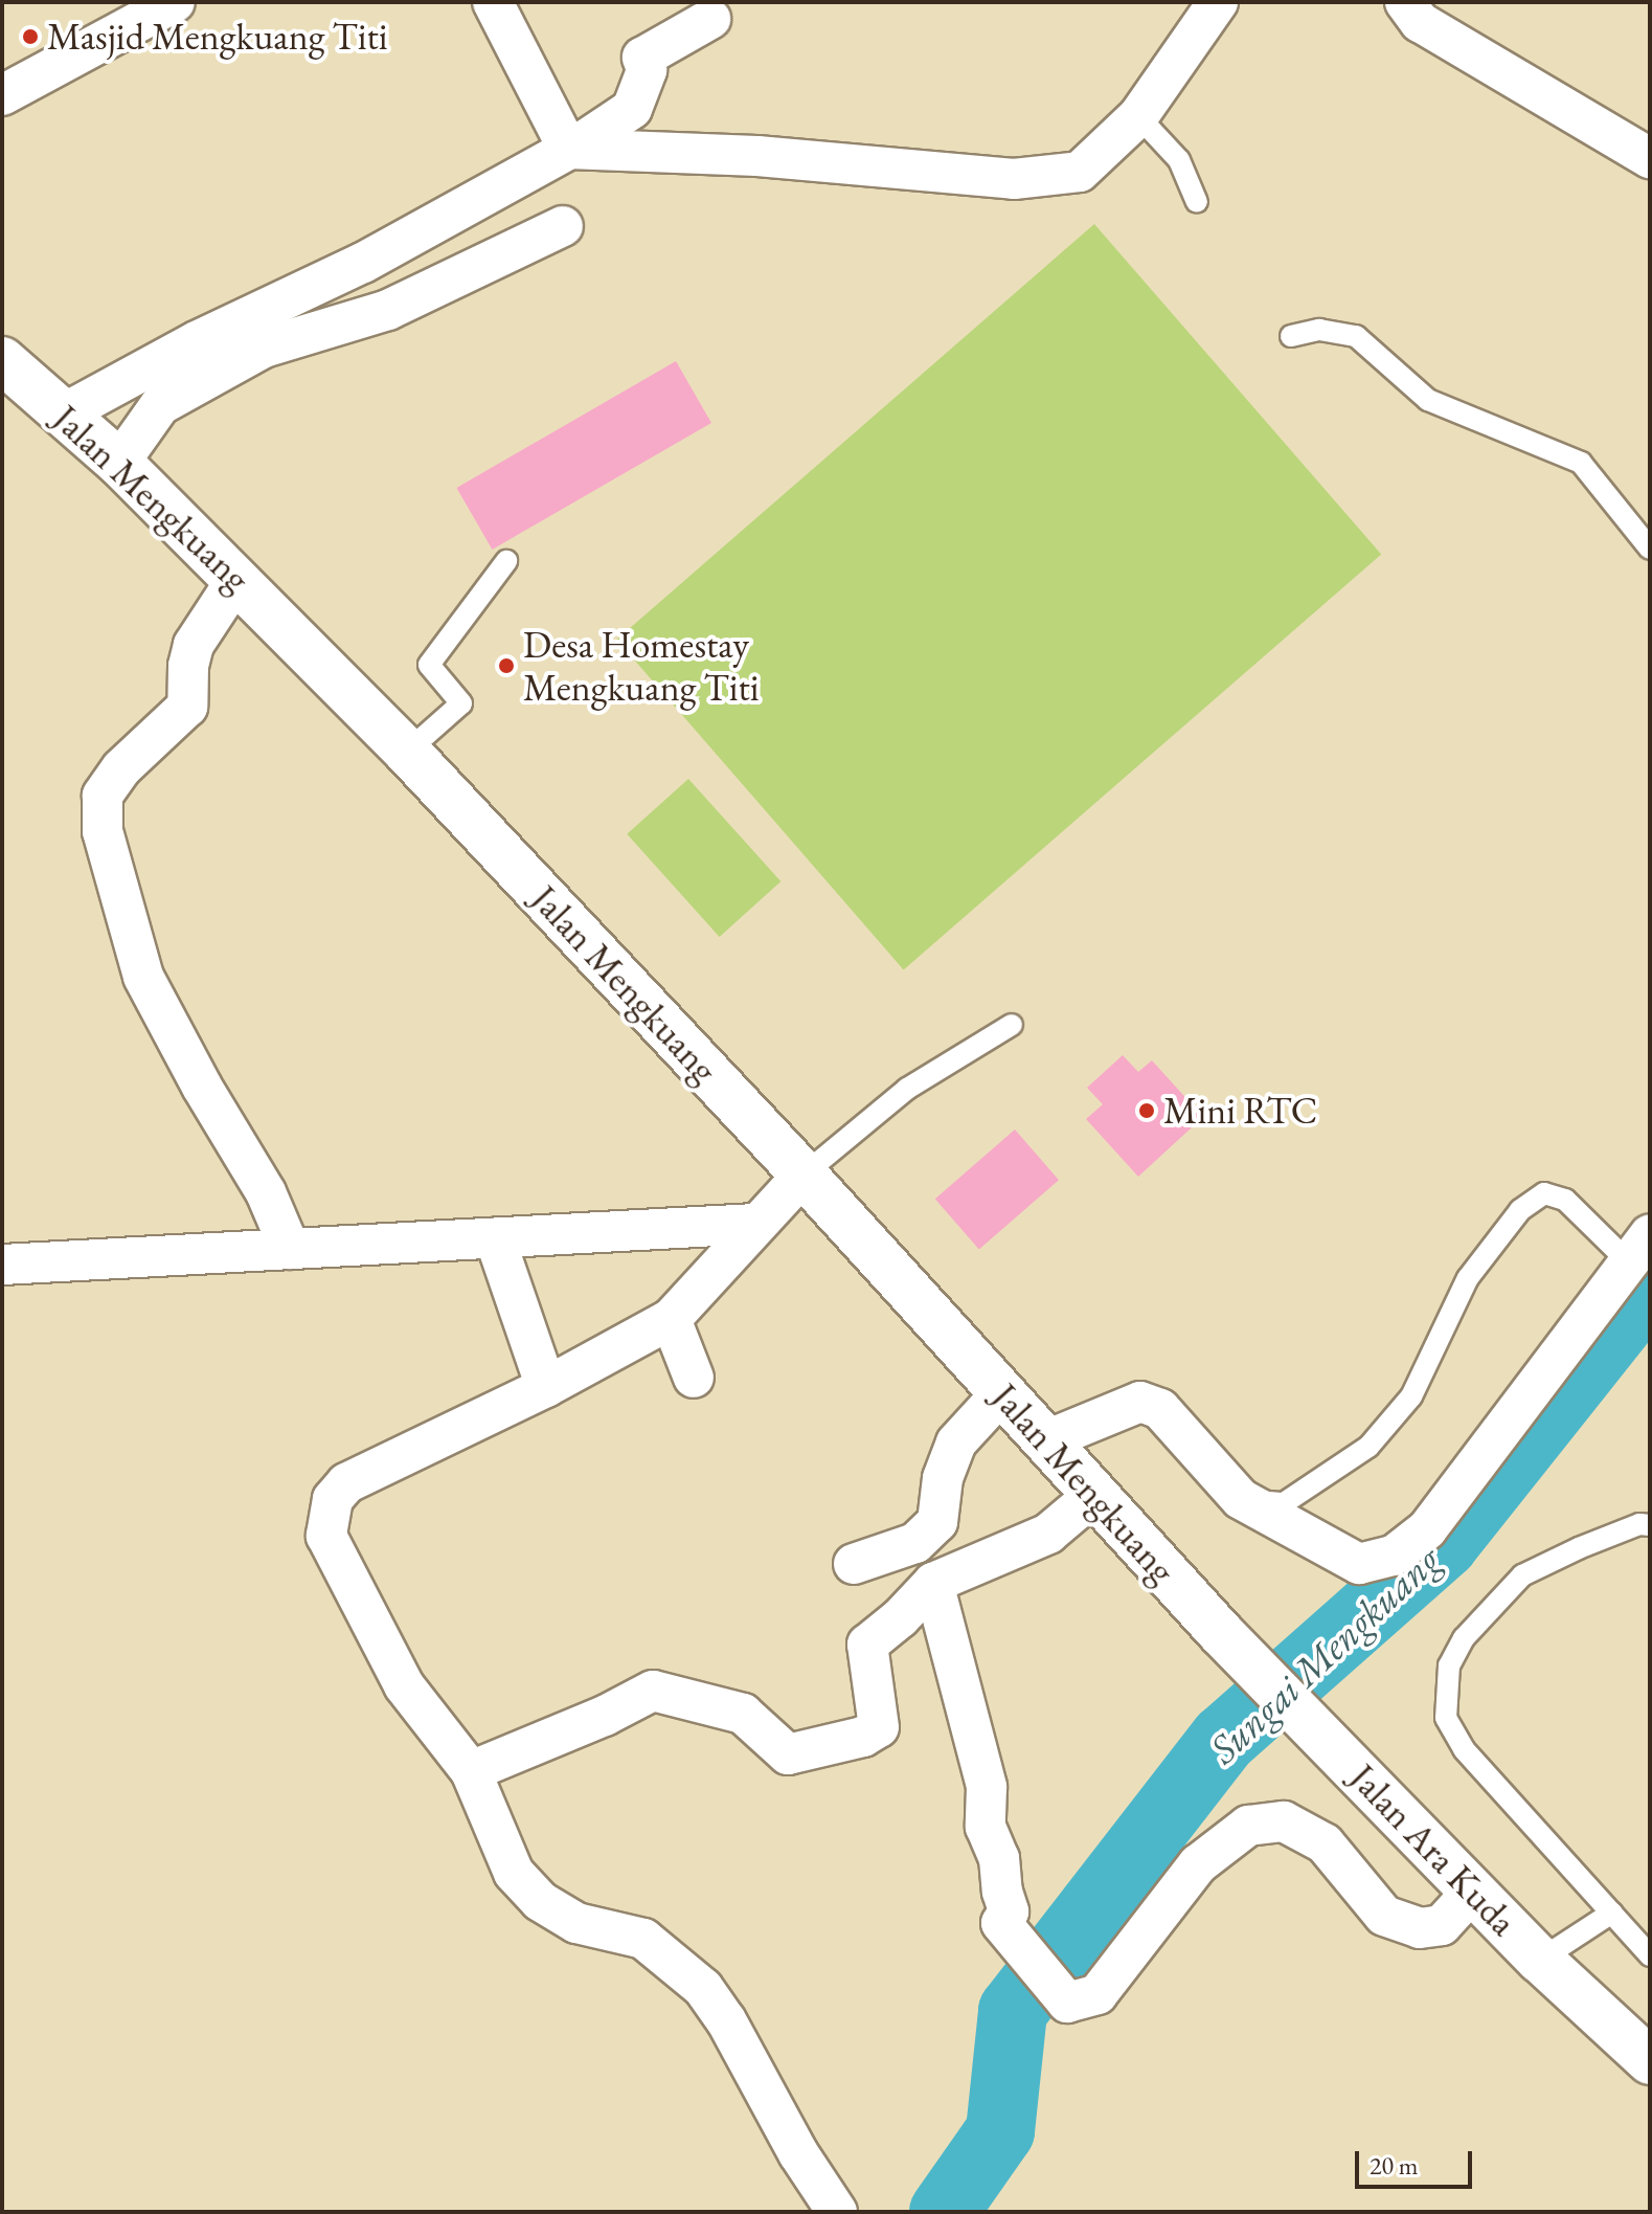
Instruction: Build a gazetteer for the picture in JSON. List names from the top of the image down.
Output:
{
  "streets": {
    "main road": ["Jalan Mengkuang", "Jalan Ara Kuda"]
  },
  "crossings": [
    ["Jalan Mengkuang", "Jalan Ara Kuda"]
  ],
  "water": ["Sungai Mengkuang"],
  "places": ["Masjid Mengkuang Titi", "Desa Homestay Mengkuang Titi", "Mini RTC"],
  "scale_bar": "20 m"
}
